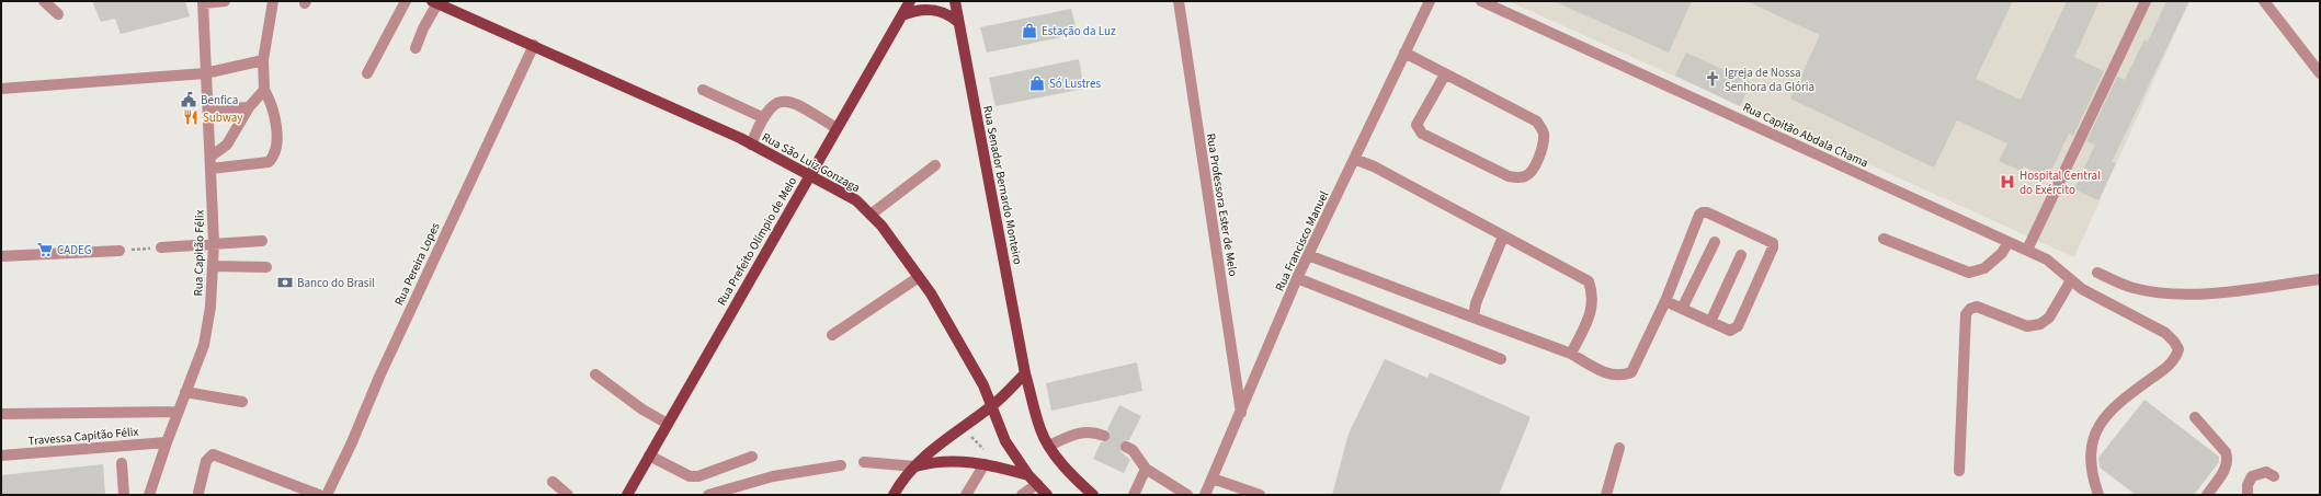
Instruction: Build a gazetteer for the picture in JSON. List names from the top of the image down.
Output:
{
  "streets": {
    "main road": ["Rua São Luiz Gonzaga", "Rua Senador Bernardo Monteiro", "Rua Prefeito Olímpio de Melo"],
    "street": [
      "Rua Capitão Abdala Chama",
      "Rua Professora Ester de Melo",
      "Rua Francisco Manuel",
      "Rua Capitão Félix",
      "Rua Pereira Lopes",
      "Travessa Capitão Félix"
    ]
  },
  "crossings": [
    ["Rua São Luiz Gonzaga", "Rua Prefeito Olímpio de Melo"],
    ["Rua São Luiz Gonzaga", "Rua Pereira Lopes"],
    ["Rua Professora Ester de Melo", "Rua Francisco Manuel"],
    ["Rua Capitão Félix", "Travessa Capitão Félix"]
  ],
  "places": {
    "shop": ["Estação da Luz", "Só Lustres"],
    "church": ["Igreja de Nossa Senhora da Glória"],
    "public building": ["Benfica"],
    "restaurant": ["Subway"],
    "hospital": ["Hospital Central do Exército"],
    "supermarket": ["CADEG"],
    "bank": ["Banco do Brasil"]
  }
}
